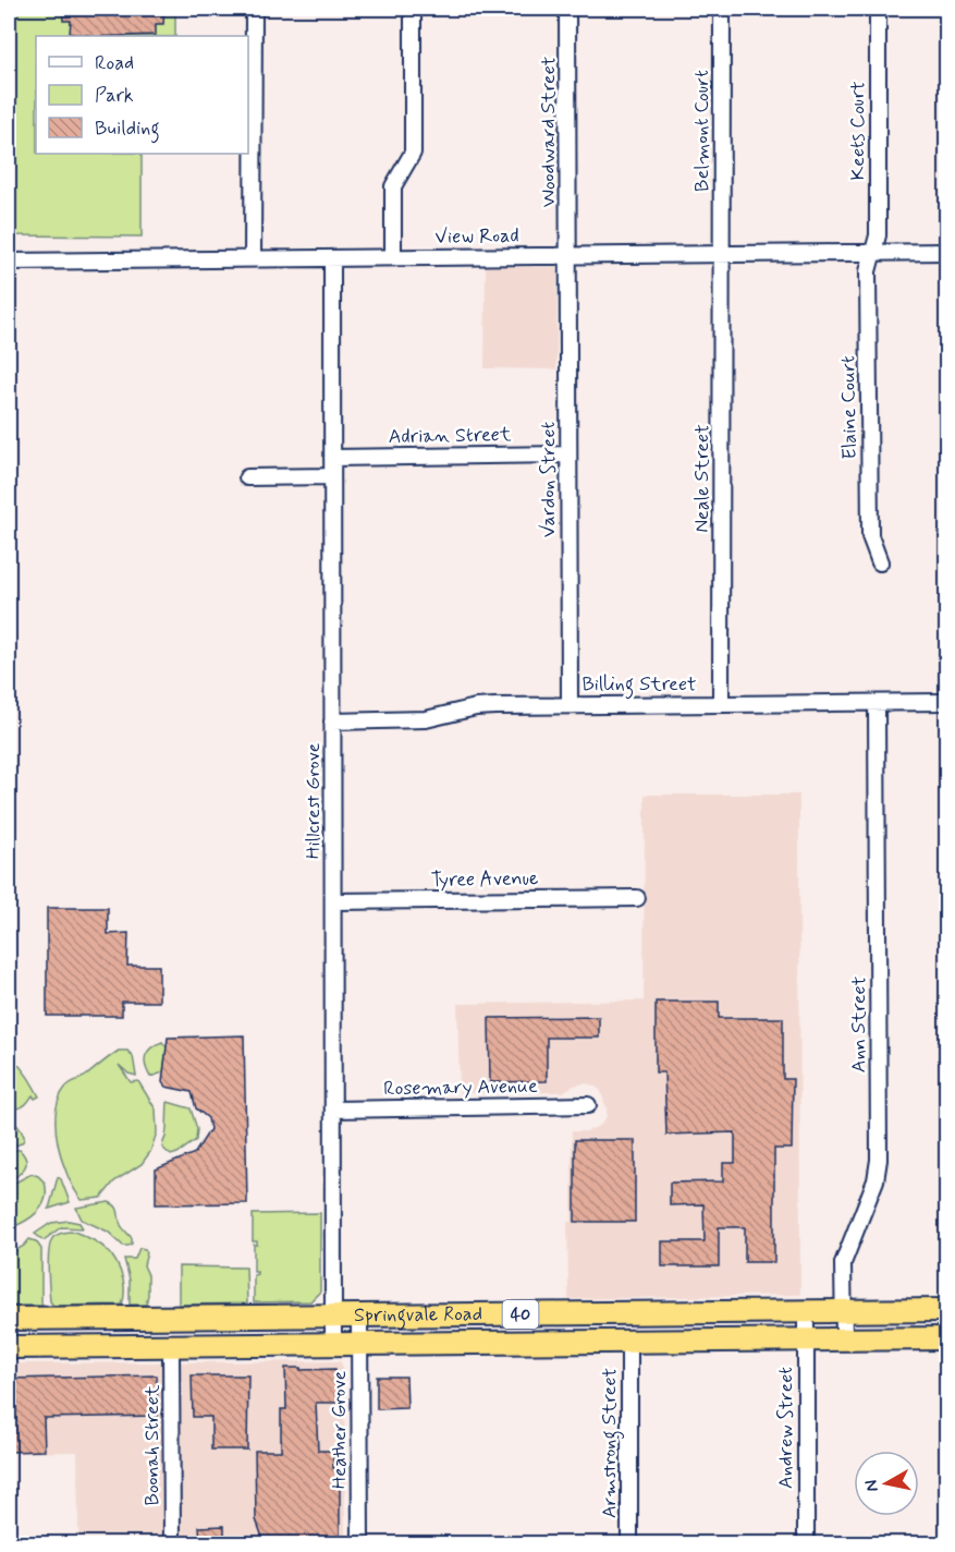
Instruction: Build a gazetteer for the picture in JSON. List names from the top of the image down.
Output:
{
  "streets": {
    "highway": ["40", "Springvale Road"],
    "street": [
      "Belmont Court",
      "Keets Court",
      "Woodward Street",
      "View Road",
      "Elaine Court",
      "Adrian Street",
      "Neale Street",
      "Vardon Street",
      "Billing Street",
      "Hillcrest Grove",
      "Tyree Avenue",
      "Ann Street",
      "Rosemary Avenue",
      "Andrew Street",
      "Heather Grove",
      "Armstrong Street",
      "Boonah Street"
    ]
  },
  "crossings": [
    ["Belmont Court", "View Road"],
    ["Belmont Court", "Neale Street"],
    ["Keets Court", "View Road"],
    ["Keets Court", "Elaine Court"],
    ["Woodward Street", "View Road"],
    ["Woodward Street", "Vardon Street"],
    ["View Road", "Elaine Court"],
    ["View Road", "Neale Street"],
    ["View Road", "Vardon Street"],
    ["View Road", "Hillcrest Grove"],
    ["Adrian Street", "Vardon Street"],
    ["Adrian Street", "Hillcrest Grove"],
    ["Neale Street", "Billing Street"],
    ["Vardon Street", "Billing Street"],
    ["Billing Street", "Hillcrest Grove"],
    ["Billing Street", "Ann Street"],
    ["Hillcrest Grove", "Tyree Avenue"],
    ["Hillcrest Grove", "Rosemary Avenue"],
    ["Hillcrest Grove", "Springvale Road"],
    ["Ann Street", "Springvale Road"],
    ["Springvale Road", "Andrew Street"],
    ["Springvale Road", "Heather Grove"],
    ["Springvale Road", "Armstrong Street"],
    ["Springvale Road", "Boonah Street"]
  ],
  "legend": ["Road", "Park", "Building"],
  "north": "left"
}
